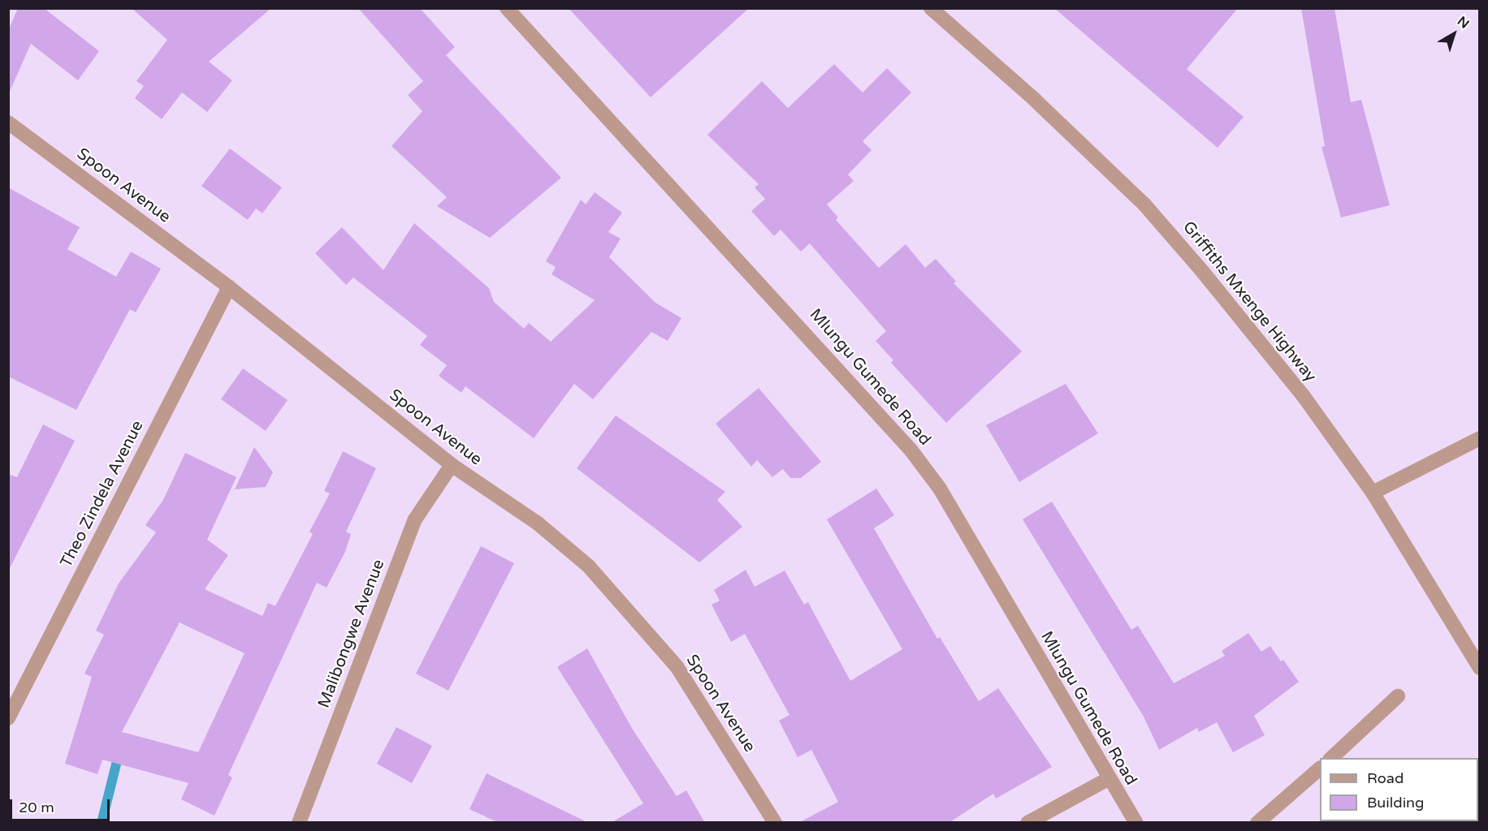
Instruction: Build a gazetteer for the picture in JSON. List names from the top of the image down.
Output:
{
  "streets": {
    "street": [
      "Spoon Avenue",
      "Griffiths Mxenge Highway",
      "Mlungu Gumede Road",
      "Theo Zindela Avenue",
      "Malibongwe Avenue"
    ]
  },
  "crossings": [
    ["Spoon Avenue", "Theo Zindela Avenue"],
    ["Spoon Avenue", "Malibongwe Avenue"]
  ],
  "legend": ["Road", "Building"],
  "scale_bar": "20 m",
  "north": "top right"
}
